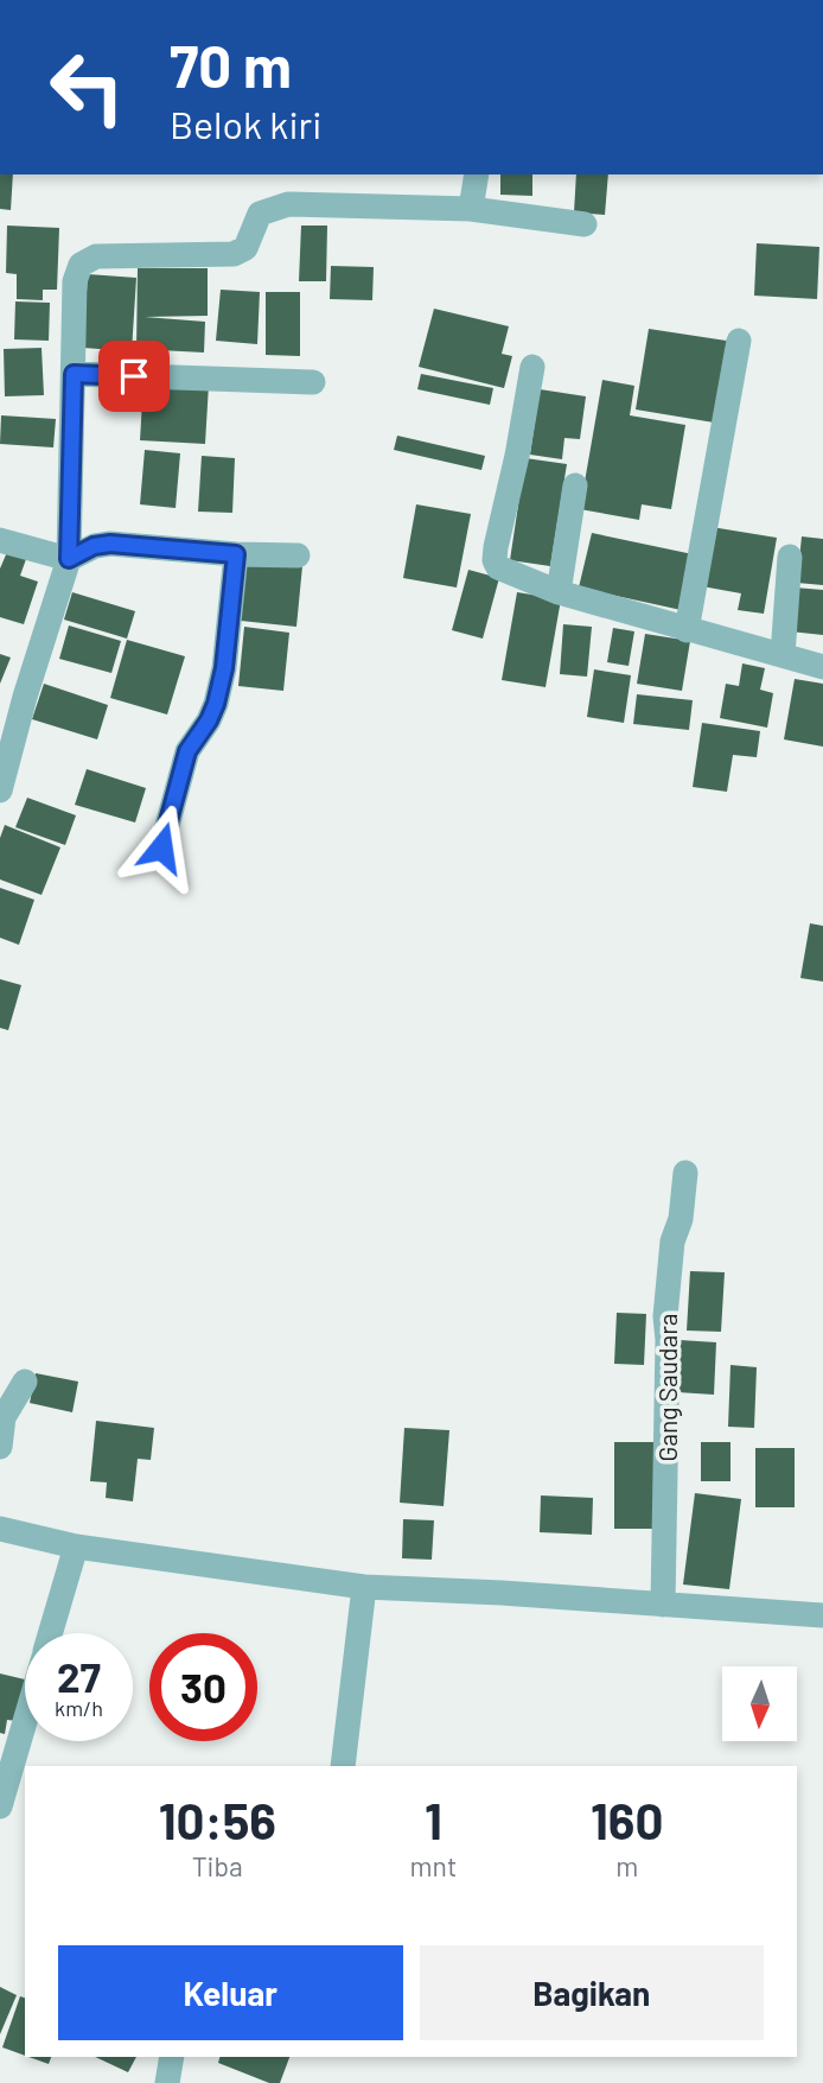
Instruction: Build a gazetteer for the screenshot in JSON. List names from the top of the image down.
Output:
{
  "streets": {
    "street": ["Gang Saudara"]
  },
  "north": "bottom",
  "page": {
    "turn": ["70 m", "Belok kiri"],
    "speed": "27 km/h",
    "limit": "30",
    "eta": [
      "10:56",
      "Tiba",
      "1",
      "mnt",
      "160",
      "m"
    ],
    "buttons": ["Keluar", "Bagikan"]
  }
}
